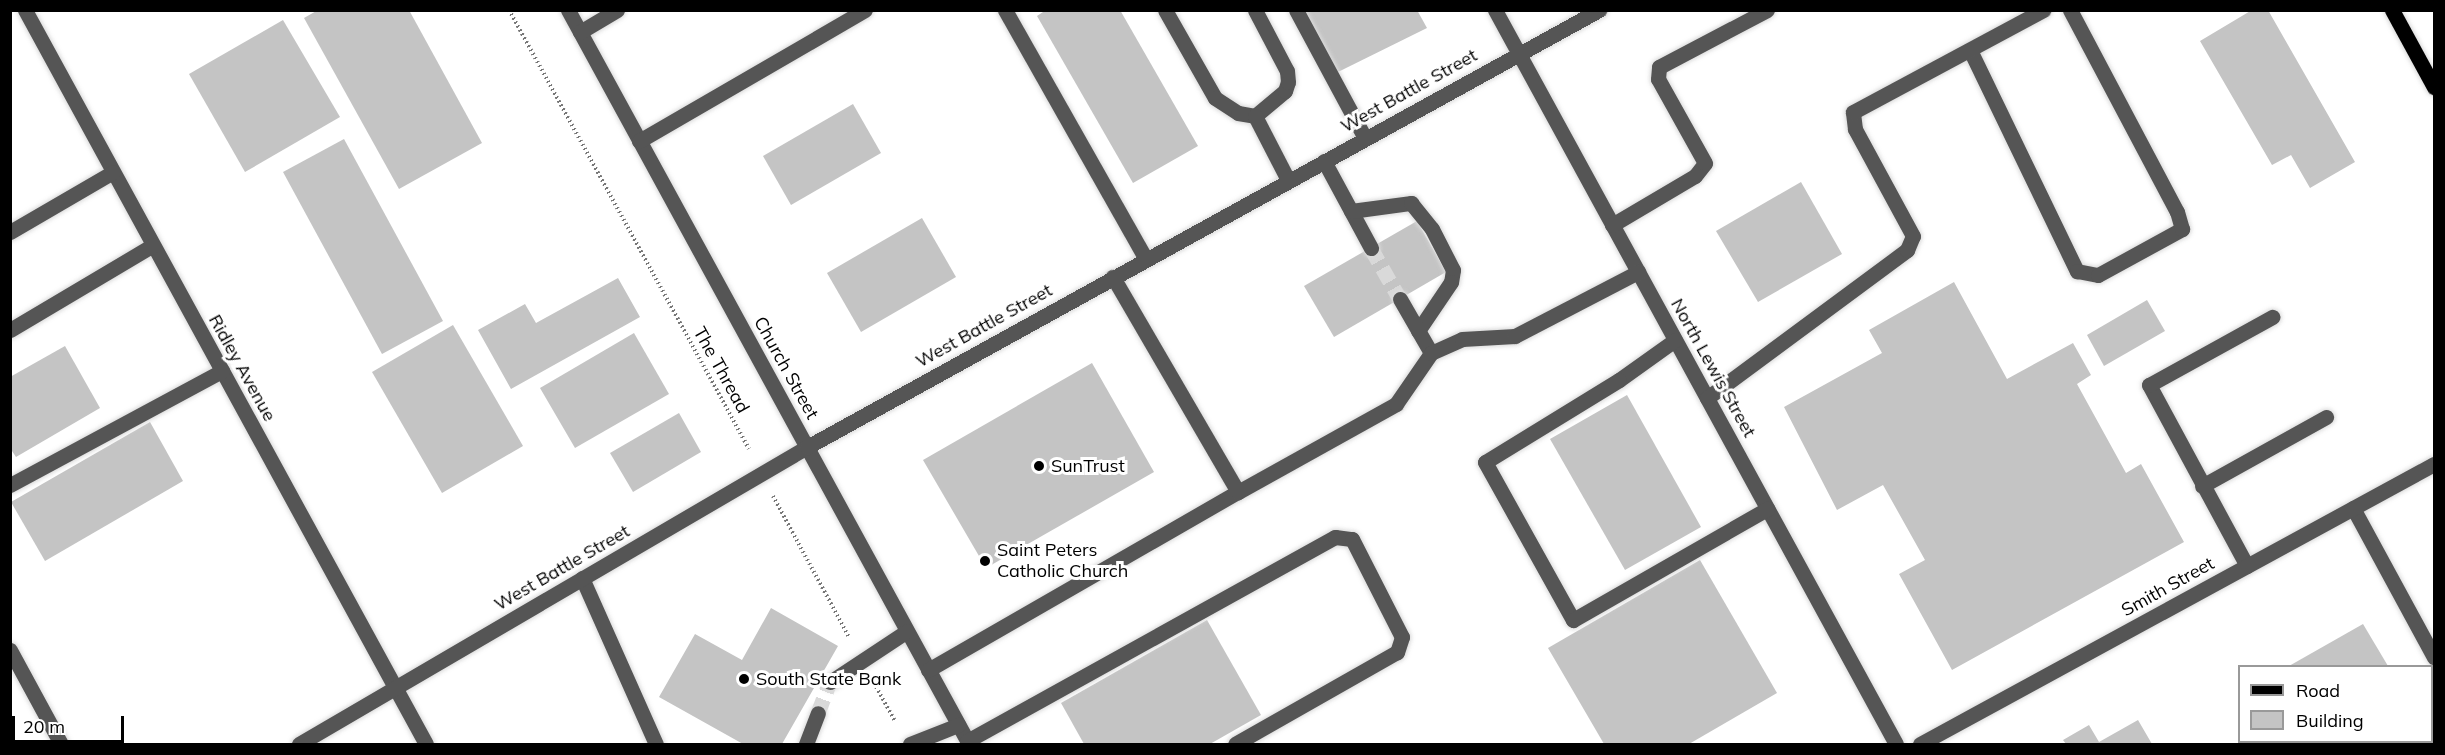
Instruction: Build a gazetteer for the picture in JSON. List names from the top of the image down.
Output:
{
  "streets": {
    "street": [
      "West Battle Street",
      "Ridley Avenue",
      "Church Street",
      "North Lewis Street",
      "Smith Street"
    ],
    "path": ["The Thread"]
  },
  "crossings": [
    ["West Battle Street", "Ridley Avenue"],
    ["West Battle Street", "Church Street"],
    ["West Battle Street", "North Lewis Street"],
    ["West Battle Street", "The Thread"]
  ],
  "places": ["SunTrust", "Saint Peters Catholic Church", "South State Bank"],
  "legend": ["Road", "Building"],
  "scale_bar": "20 m"
}
